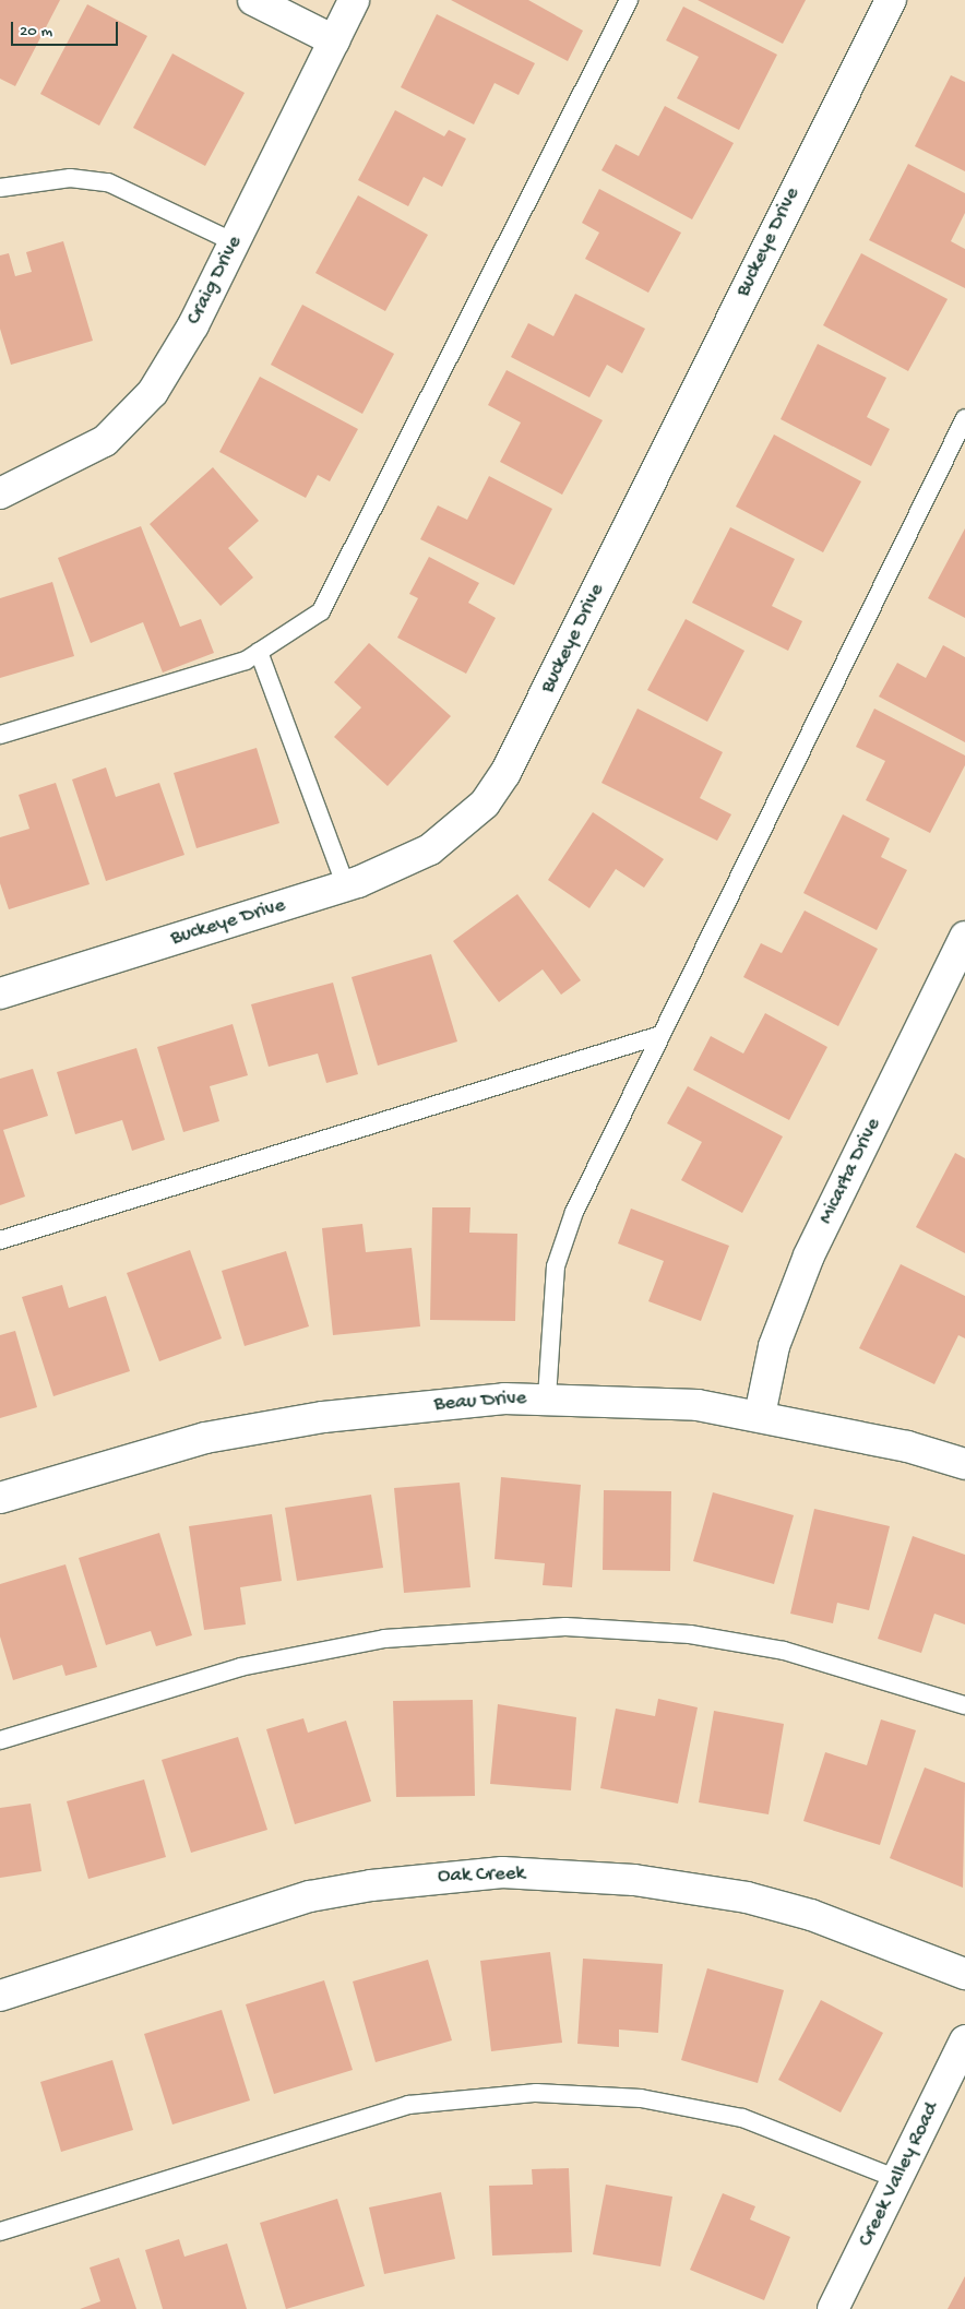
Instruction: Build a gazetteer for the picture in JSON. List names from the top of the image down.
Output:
{
  "streets": {
    "street": [
      "Buckeye Drive",
      "Craig Drive",
      "Micarta Drive",
      "Beau Drive",
      "Oak Creek",
      "Creek Valley Road"
    ]
  },
  "crossings": [
    ["Micarta Drive", "Beau Drive"]
  ],
  "scale_bar": "20 m"
}
